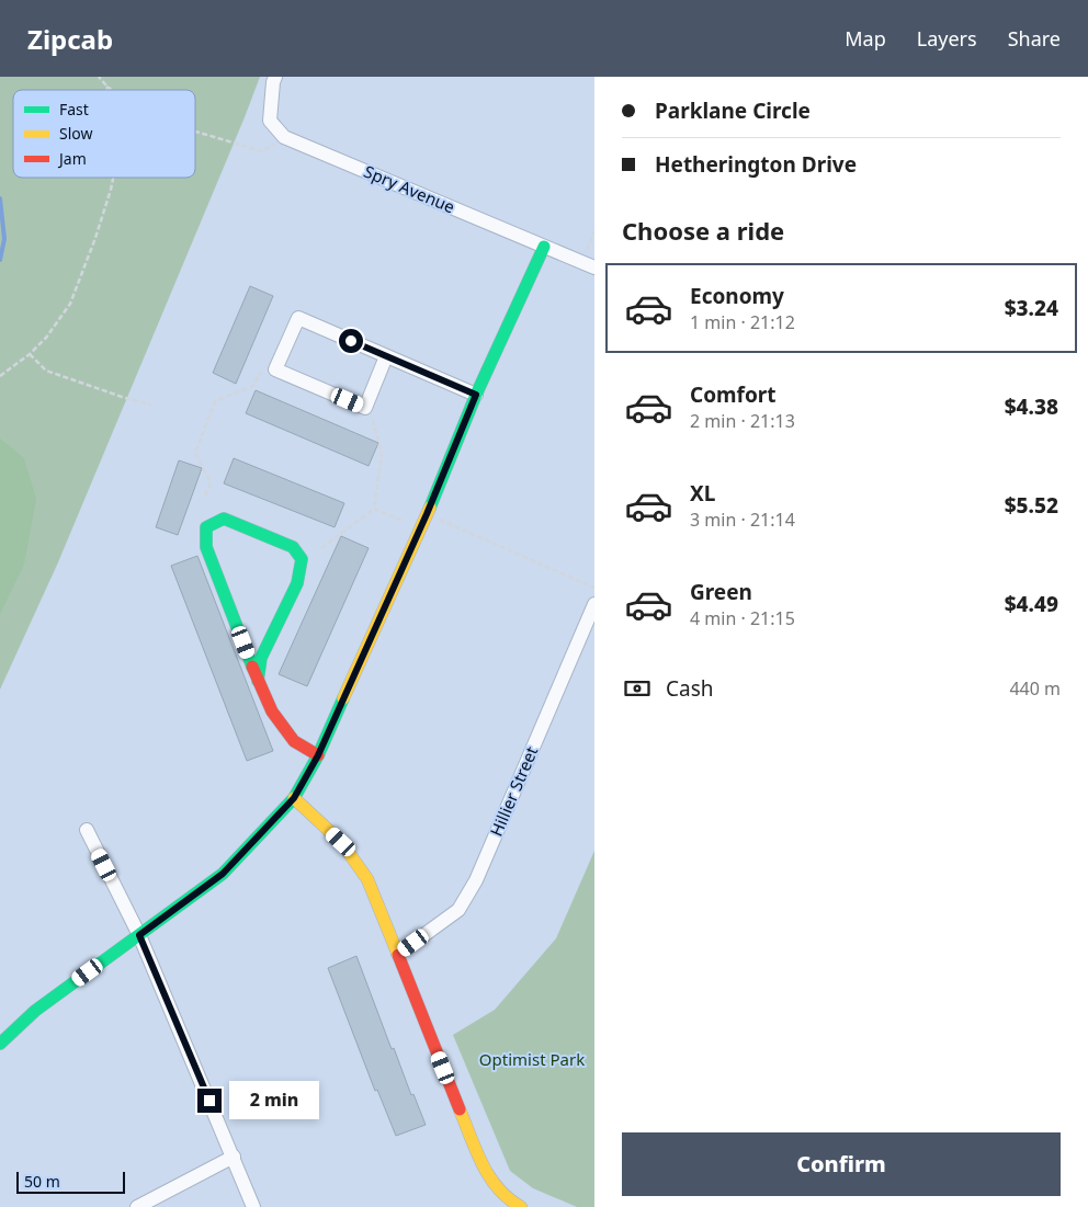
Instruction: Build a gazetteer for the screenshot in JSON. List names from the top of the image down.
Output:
{
  "streets": {
    "street": ["Spry Avenue", "Hillier Street"]
  },
  "parks": ["Optimist Park"],
  "legend": ["Fast", "Slow", "Jam"],
  "scale_bar": "50 m",
  "page": {
    "header": "Zipcab",
    "nav": ["Map", "Layers", "Share"],
    "banner": ["Parklane Circle", "Hetherington Drive"],
    "heading": "Choose a ride",
    "list": [
      {
        "name": "Economy",
        "note": "1 min · 21:12",
        "value": "$3.24"
      },
      {
        "name": "Comfort",
        "note": "2 min · 21:13",
        "value": "$4.38"
      },
      {
        "name": "XL",
        "note": "3 min · 21:14",
        "value": "$5.52"
      },
      {
        "name": "Green",
        "note": "4 min · 21:15",
        "value": "$4.49"
      }
    ],
    "pay": ["Cash", "440 m"],
    "bubble": "2 min",
    "buttons": "Confirm",
    "scale": "50 m"
  }
}
